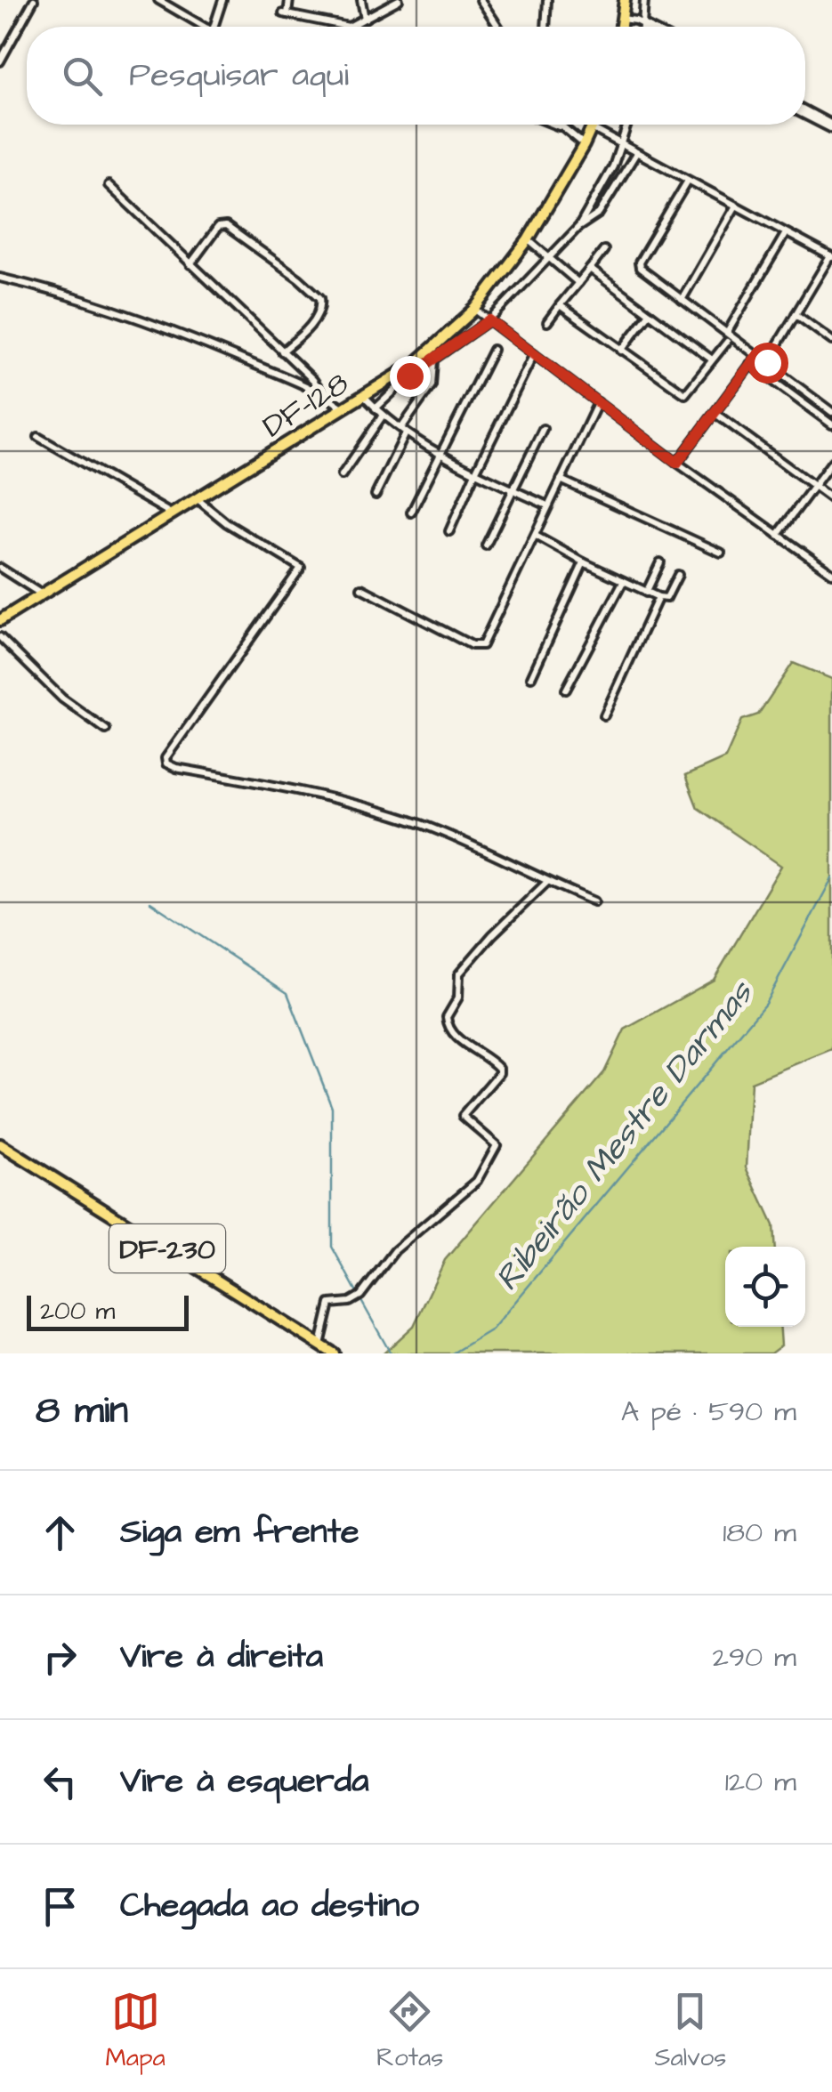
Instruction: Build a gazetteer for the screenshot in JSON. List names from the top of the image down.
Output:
{
  "streets": {
    "main road": ["DF-128", "DF-230"]
  },
  "water": ["Ribeirão Mestre Darmas"],
  "scale_bar": "200 m",
  "page": {
    "search": "Pesquisar aqui",
    "scale": "200 m",
    "heading": ["8 min", "A pé · 590 m"],
    "list": [
      ["Siga em frente", "180 m"],
      ["Vire à direita", "290 m"],
      ["Vire à esquerda", "120 m"],
      "Chegada ao destino"
    ],
    "nav": ["Mapa", "Rotas", "Salvos"]
  }
}
